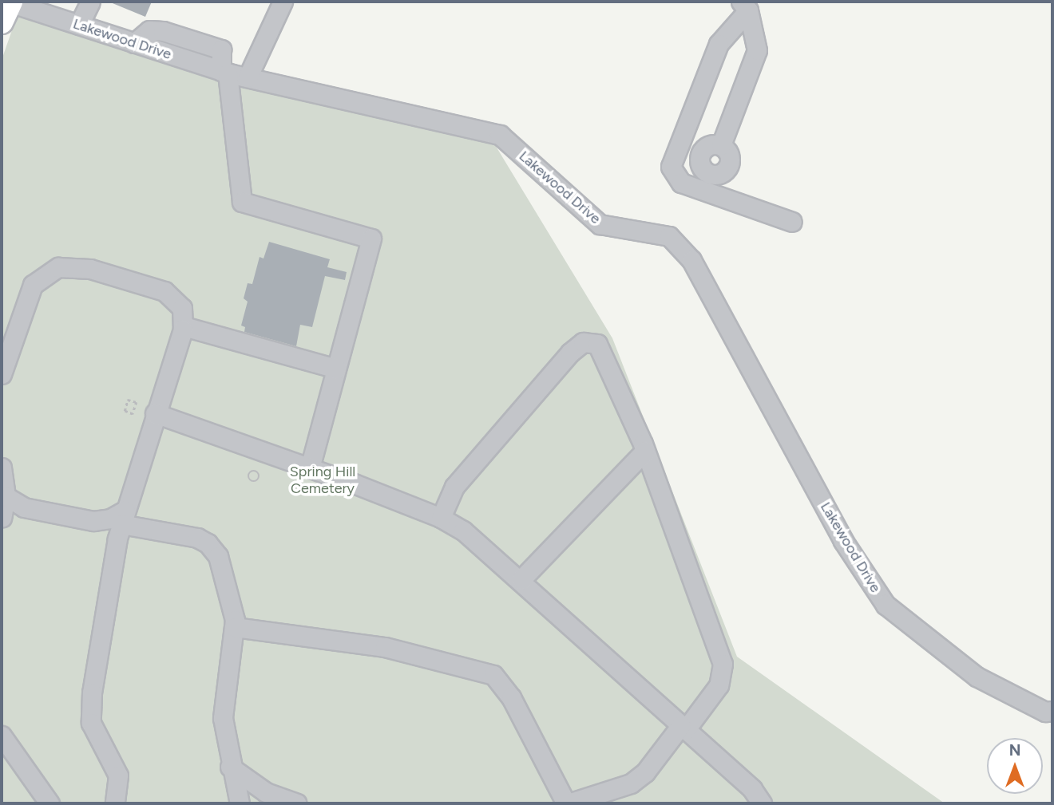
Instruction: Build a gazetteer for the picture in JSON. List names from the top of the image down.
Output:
{
  "streets": {
    "street": ["Lakewood Drive"]
  },
  "parks": ["Spring Hill Cemetery"],
  "north": "top"
}
